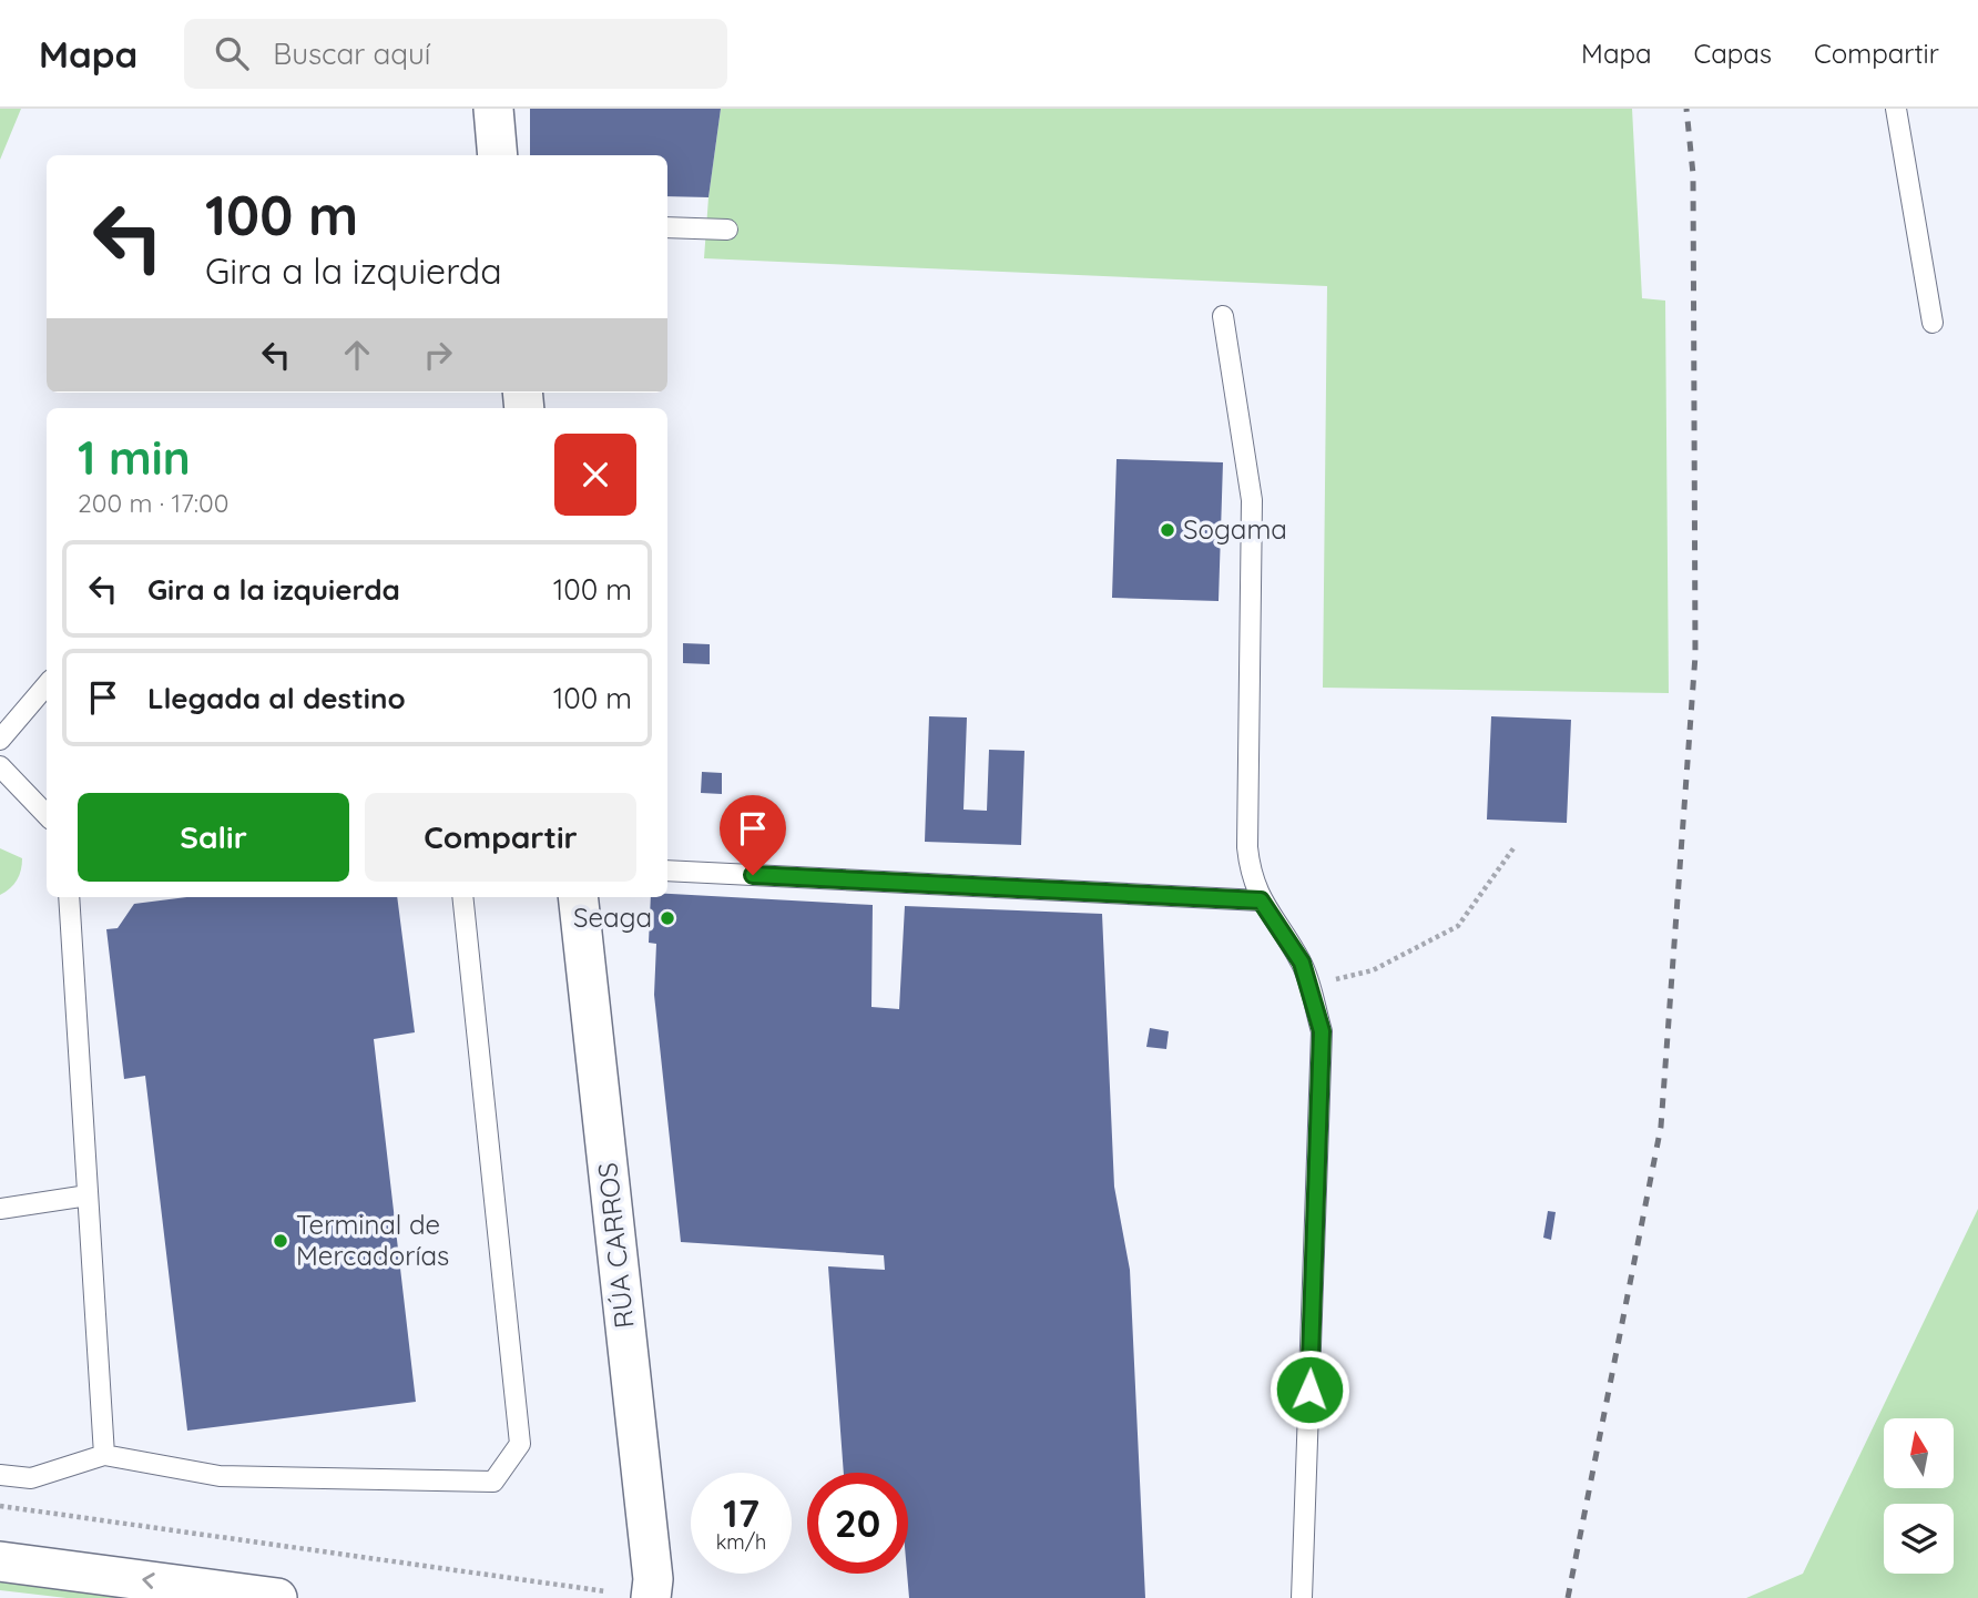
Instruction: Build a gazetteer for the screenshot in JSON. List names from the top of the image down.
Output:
{
  "streets": {
    "street": ["RÚA CARROS"]
  },
  "places": ["Sogama", "Seaga", "Terminal de Mercadorías"],
  "north": "top",
  "page": {
    "header": "Mapa",
    "search": "Buscar aquí",
    "nav": ["Mapa", "Capas", "Compartir"],
    "turn": ["100 m", "Gira a la izquierda"],
    "heading": ["1 min", "200 m · 17:00"],
    "list": [
      {
        "name": "Gira a la izquierda",
        "value": "100 m"
      },
      {
        "name": "Llegada al destino",
        "value": "100 m"
      }
    ],
    "buttons": ["Salir", "Compartir"],
    "speed": "17 km/h",
    "limit": "20"
  }
}
